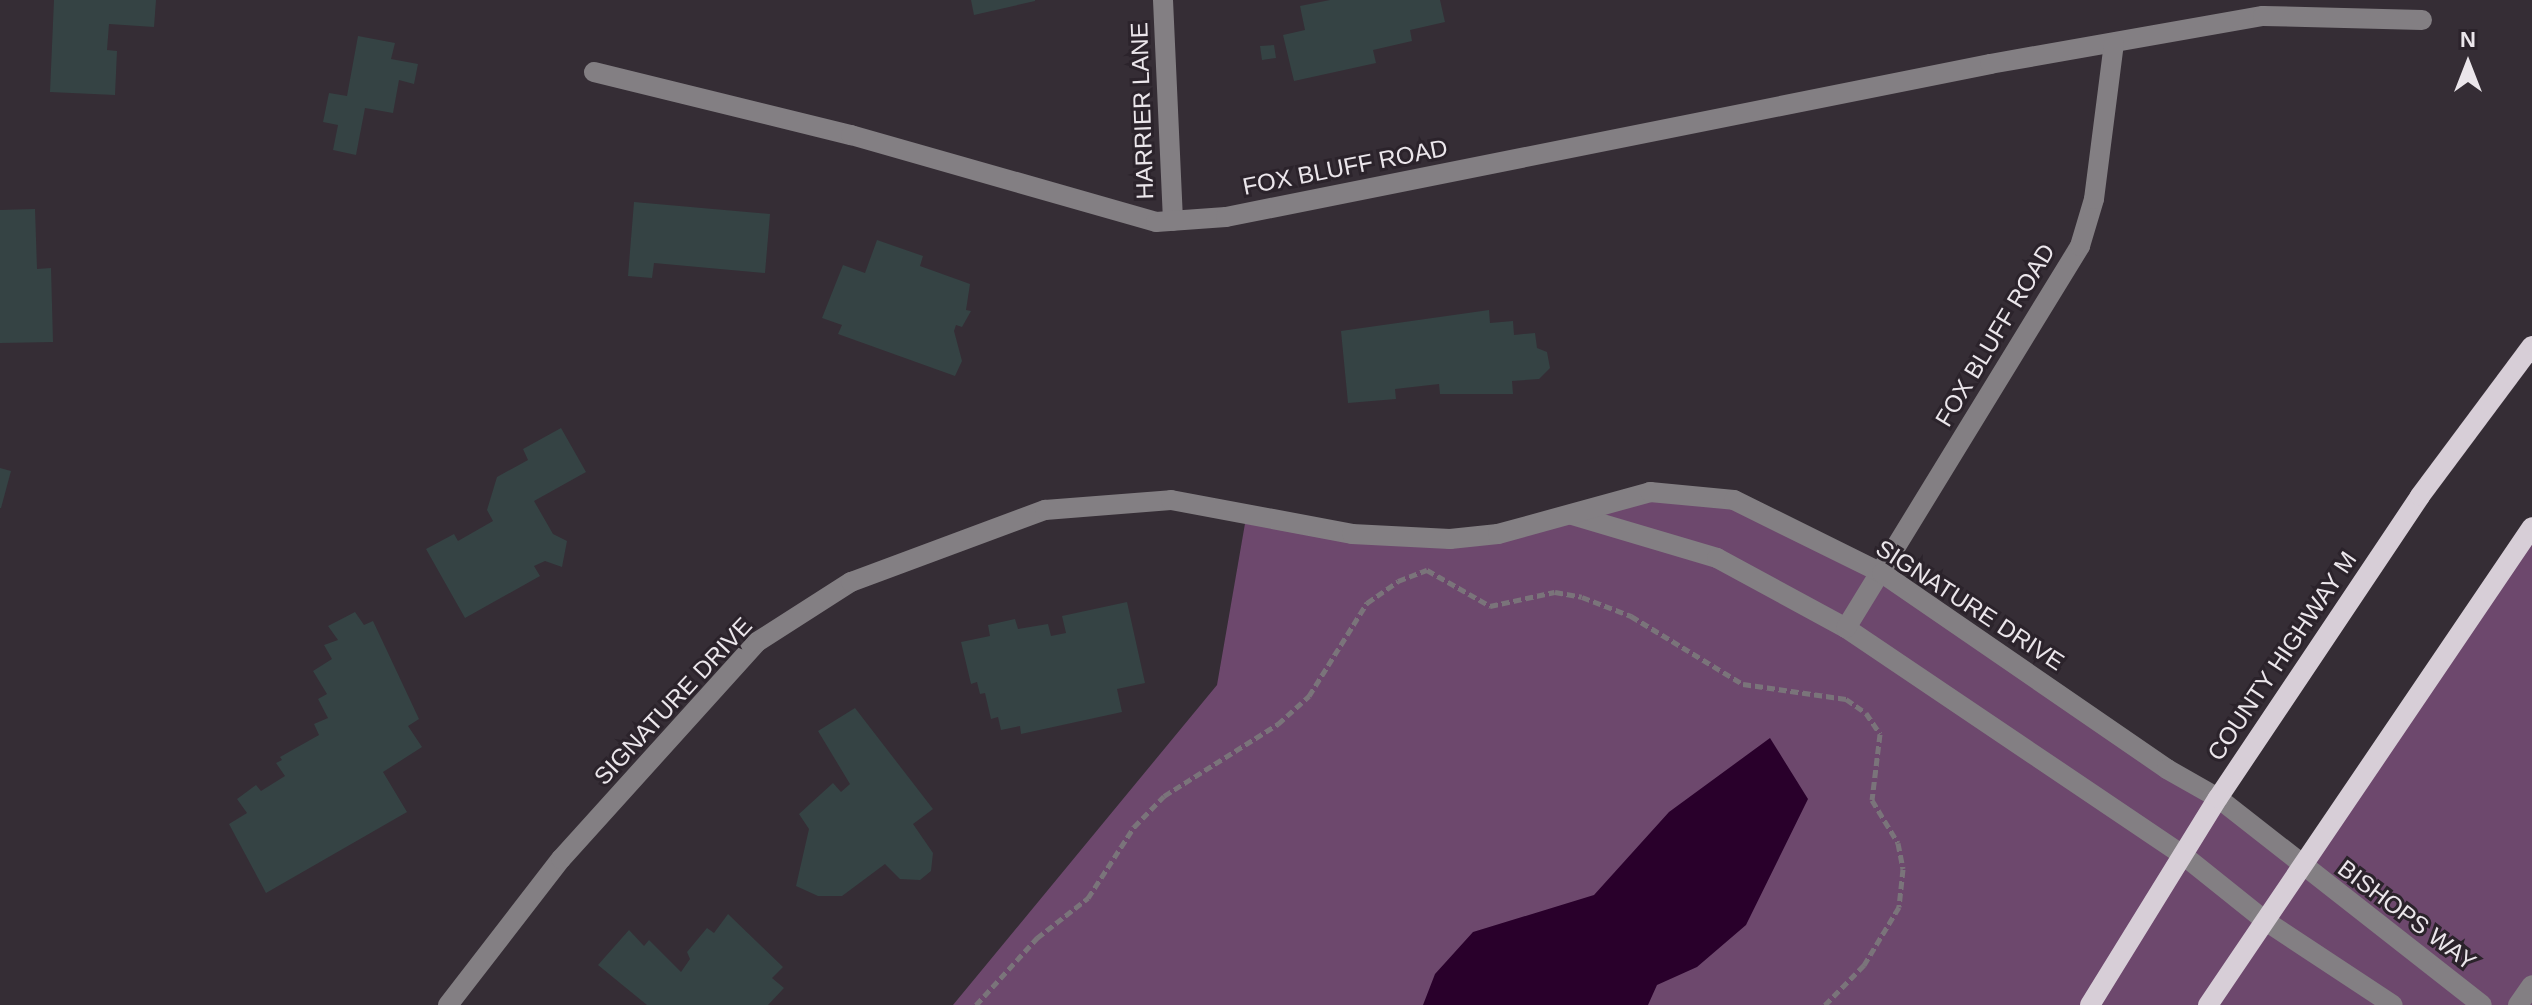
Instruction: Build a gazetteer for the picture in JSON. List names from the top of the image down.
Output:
{
  "streets": {
    "main road": ["COUNTY HIGHWAY M"],
    "street": [
      "HARRIER LANE",
      "FOX BLUFF ROAD",
      "SIGNATURE DRIVE",
      "BISHOPS WAY"
    ]
  },
  "crossings": [
    ["HARRIER LANE", "FOX BLUFF ROAD"],
    ["FOX BLUFF ROAD", "SIGNATURE DRIVE"],
    ["SIGNATURE DRIVE", "COUNTY HIGHWAY M"],
    ["SIGNATURE DRIVE", "BISHOPS WAY"]
  ],
  "north": "top"
}
